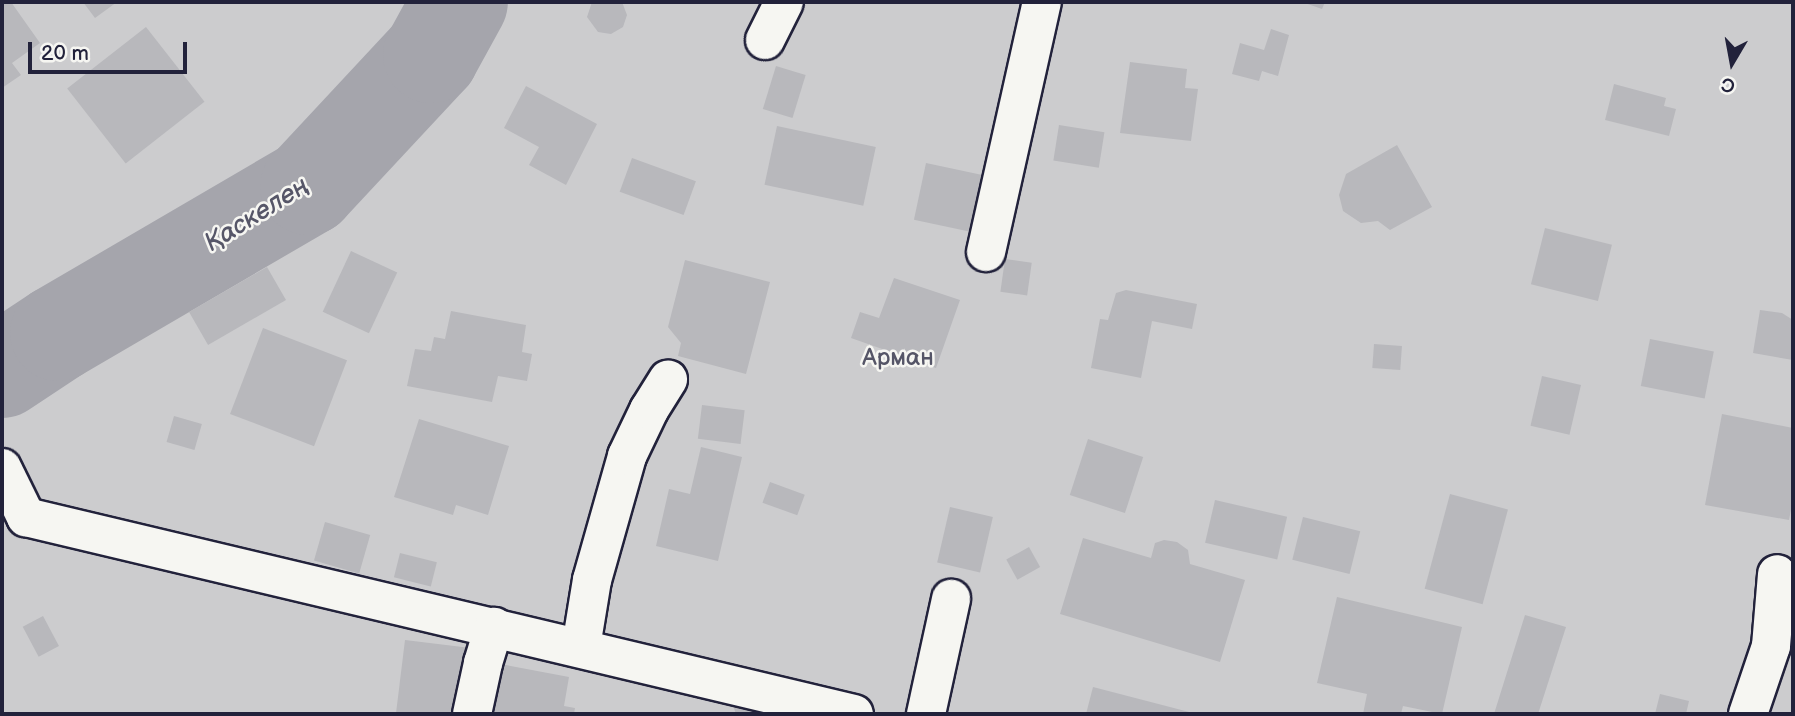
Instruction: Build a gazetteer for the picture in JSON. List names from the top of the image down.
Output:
{
  "water": ["Қаскелең"],
  "parks": ["Арман"],
  "scale_bar": "20 m",
  "north": "bottom"
}
